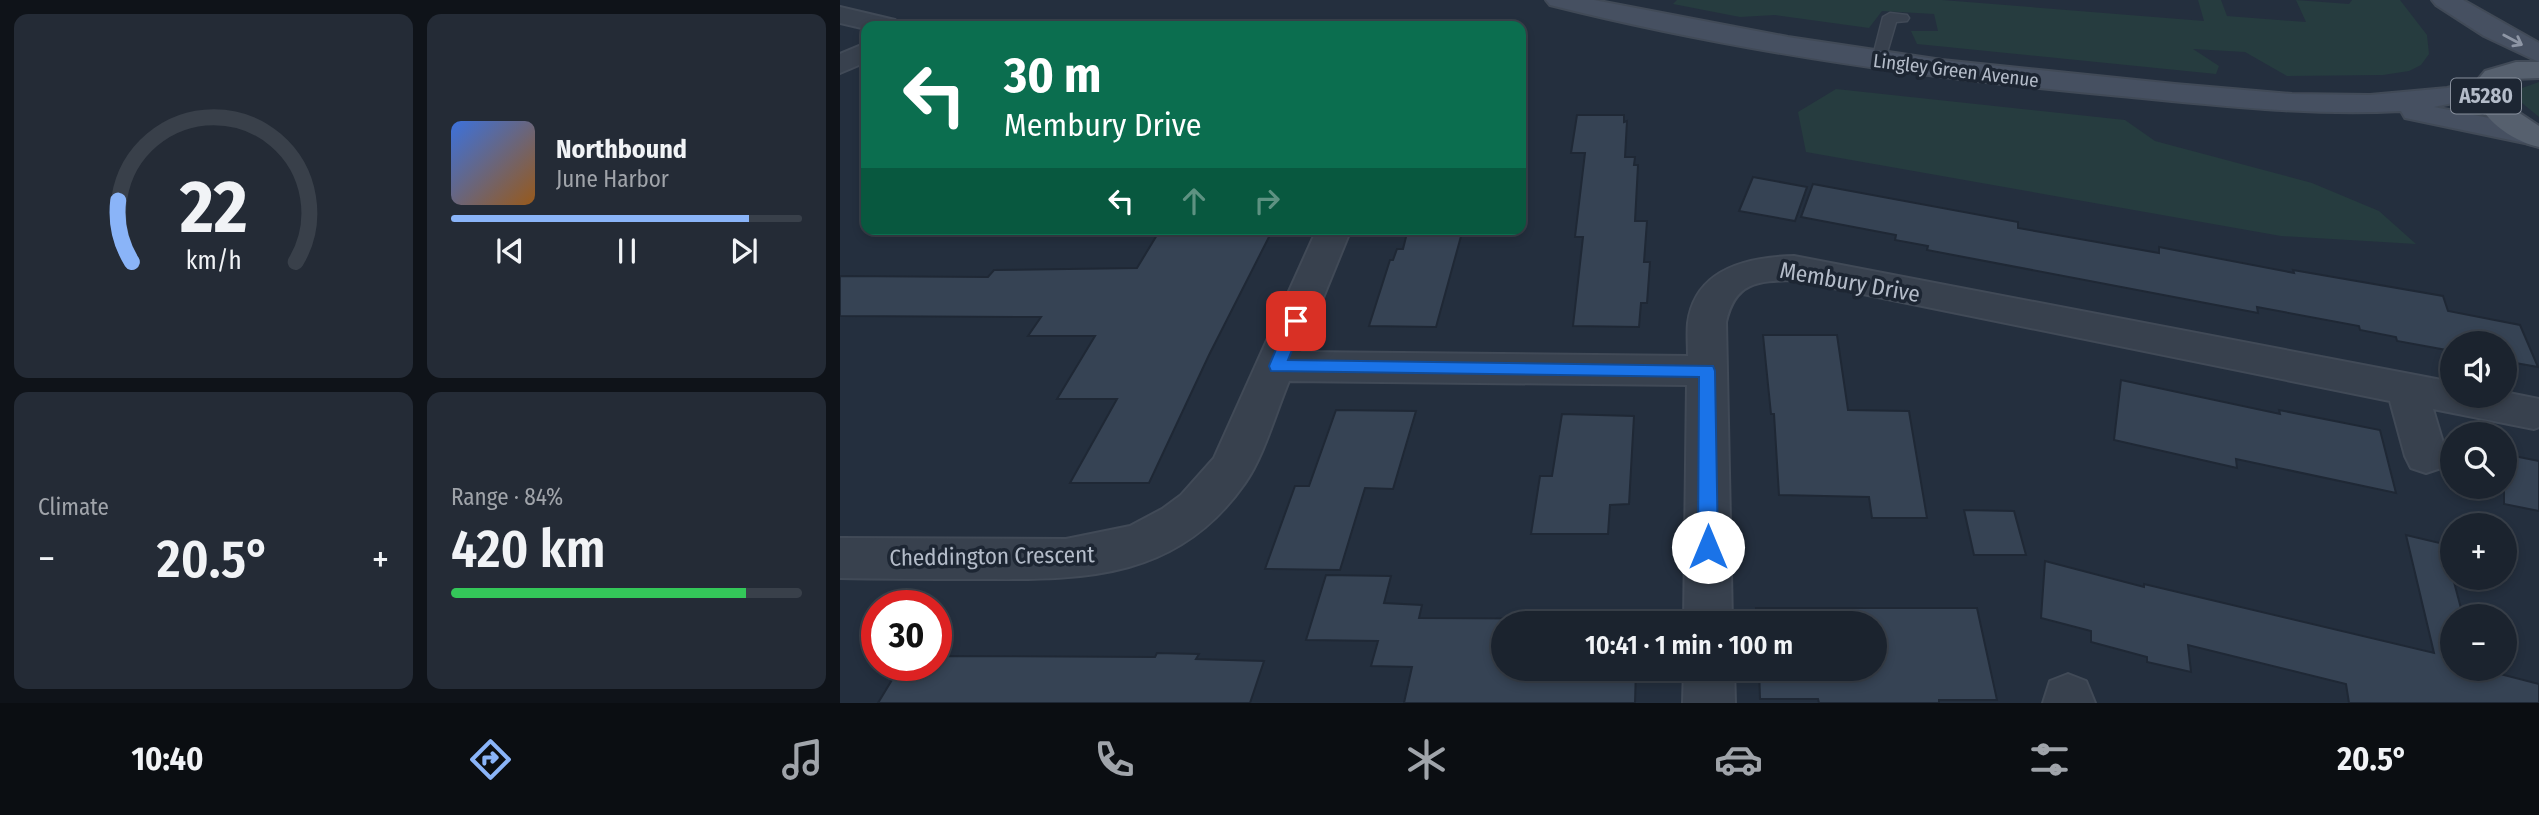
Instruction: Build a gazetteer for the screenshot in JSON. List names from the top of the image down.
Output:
{
  "streets": {
    "main road": ["A5280"],
    "street": ["Lingley Green Avenue", "Membury Drive", "Cheddington Crescent"]
  },
  "crossings": [
    ["Lingley Green Avenue", "A5280"]
  ],
  "page": {
    "turn": ["30 m", "Membury Drive"],
    "song": ["Northbound", "June Harbor"],
    "map_buttons": ["+", "−"],
    "tile": [
      "Climate",
      ["Range · 84%", "420 km"]
    ],
    "heat": ["−", "20.5°", "+"],
    "limit": "30",
    "trip": "10:41 · 1 min · 100 m",
    "tabs": ["10:40", "20.5°"],
    "gauge": ["22", "km/h"]
  }
}
